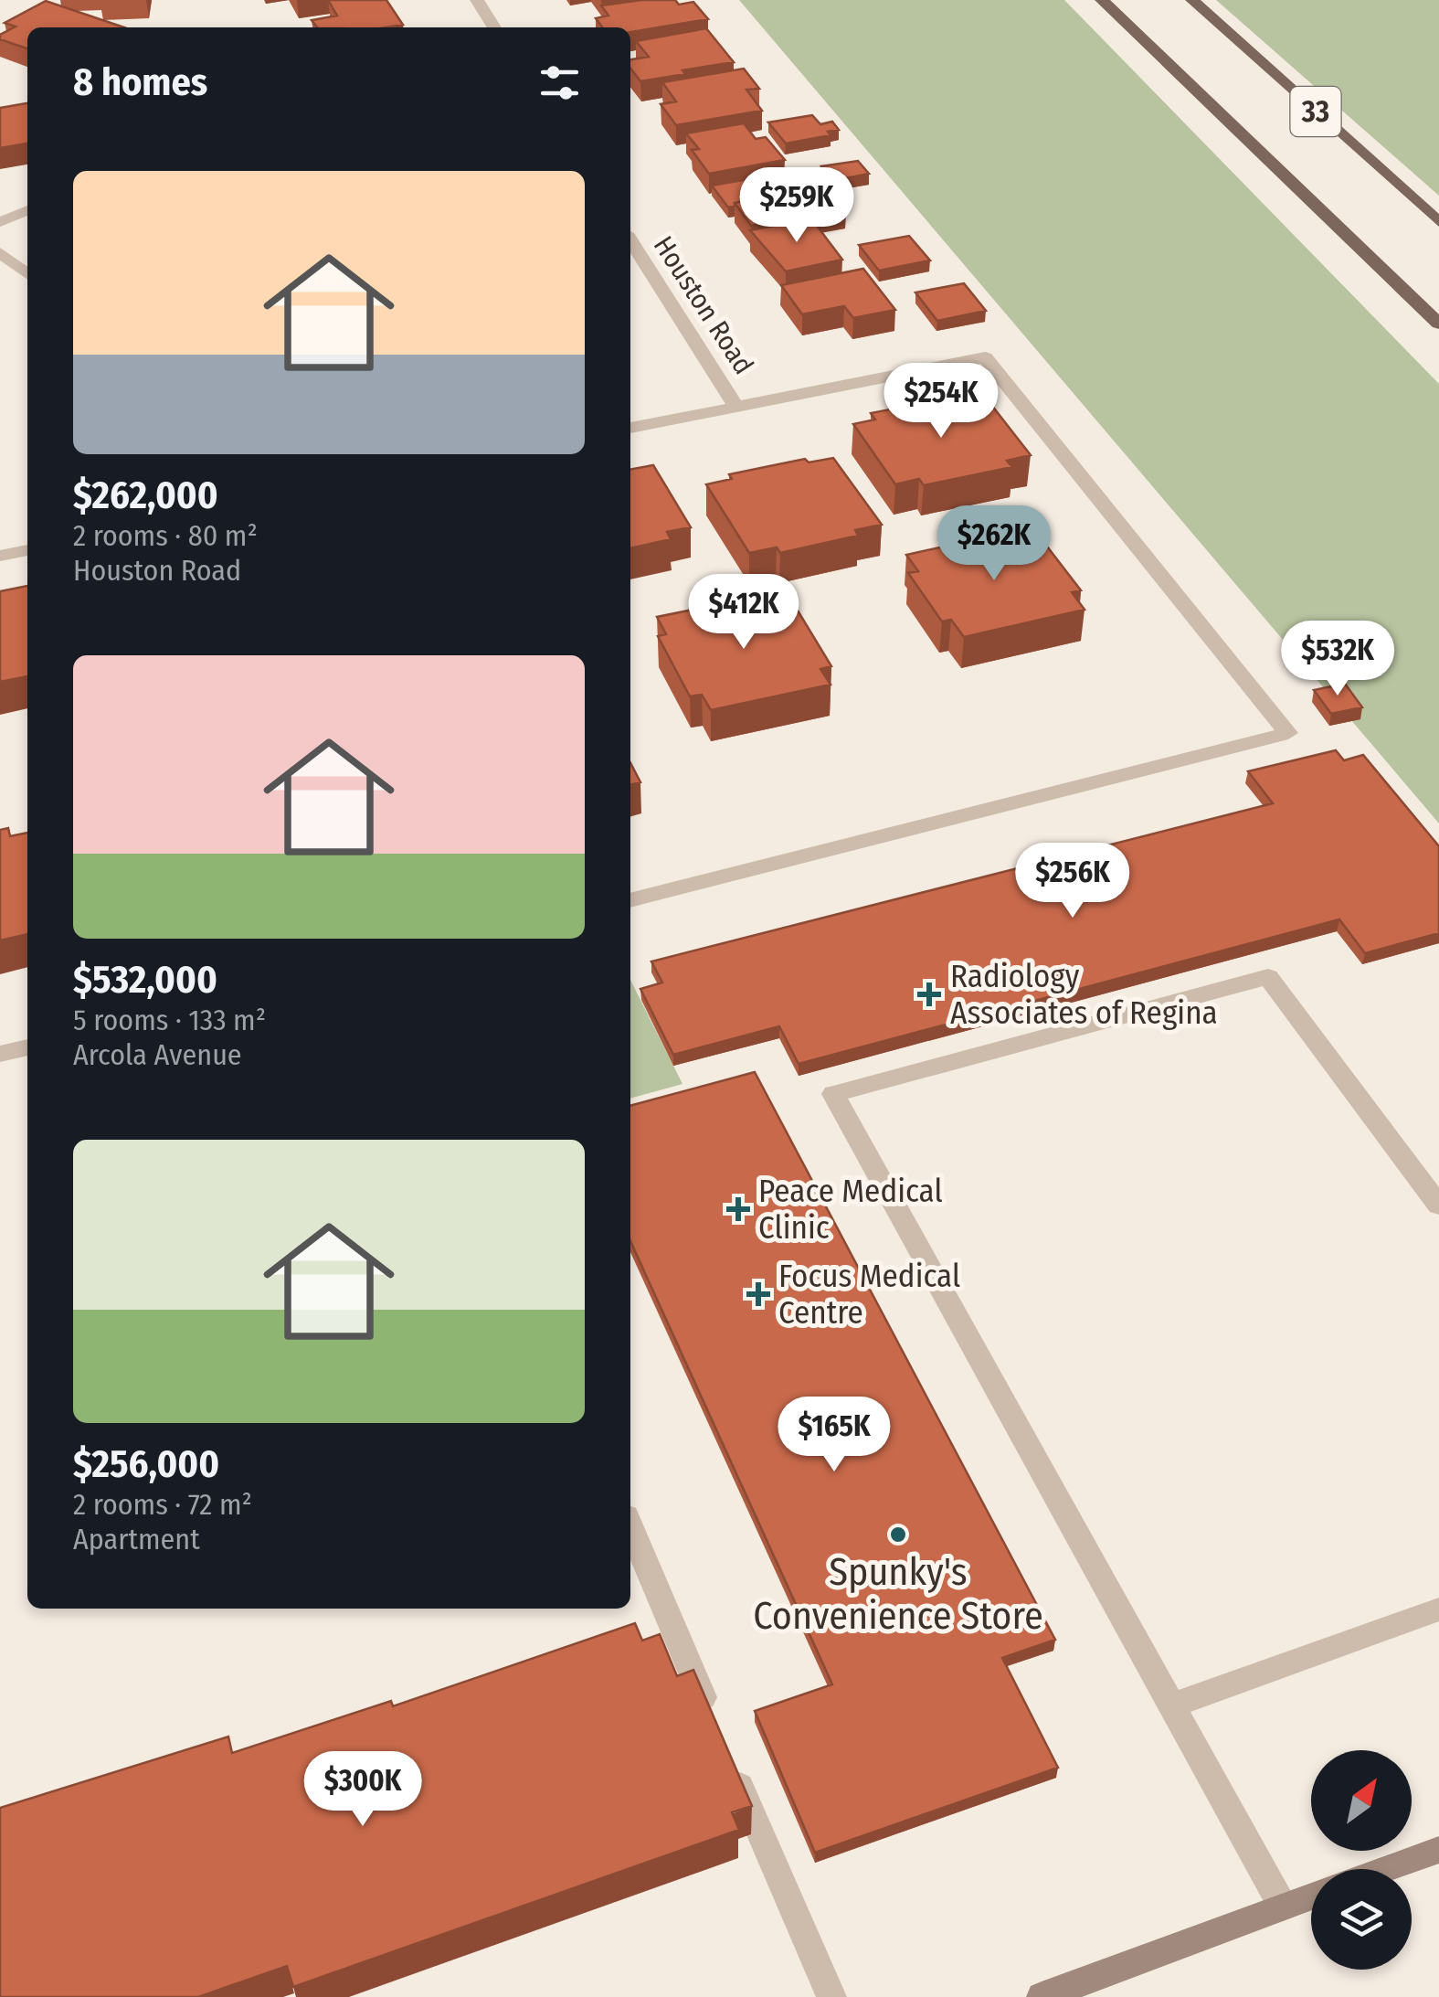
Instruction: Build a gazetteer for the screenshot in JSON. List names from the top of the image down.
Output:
{
  "streets": {
    "main road": ["33"],
    "street": ["Houston Road"]
  },
  "places": {
    "health": ["Radiology Associates of Regina", "Peace Medical Clinic", "Focus Medical Centre"],
    "other": ["Spunky's Convenience Store"]
  },
  "north": "top right",
  "page": {
    "heading": "8 homes",
    "list": [
      {
        "name": "$262,000",
        "note": "2 rooms · 80 m² · Houston Road"
      },
      {
        "name": "$532,000",
        "note": "5 rooms · 133 m² · Arcola Avenue"
      },
      {
        "name": "$256,000",
        "note": "2 rooms · 72 m² · Apartment"
      }
    ],
    "price": [
      "$259K",
      "$254K",
      "$262K",
      "$412K",
      "$532K",
      "$256K",
      "$165K",
      "$300K"
    ]
  }
}
